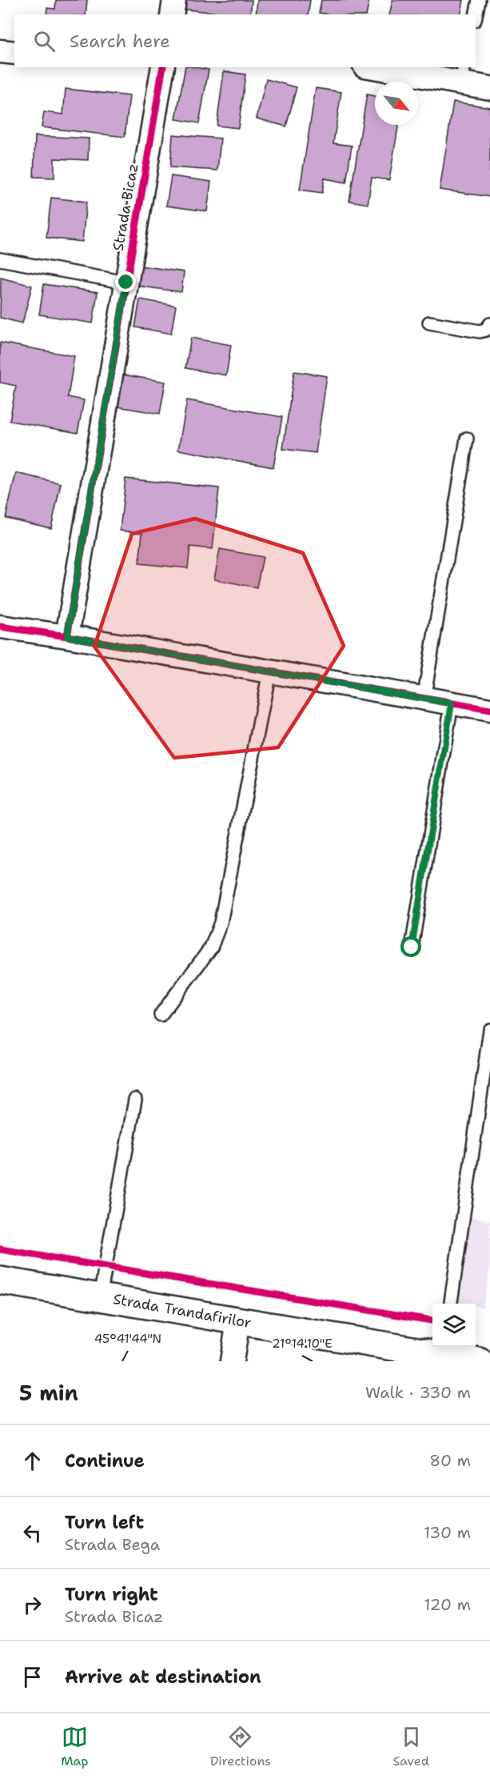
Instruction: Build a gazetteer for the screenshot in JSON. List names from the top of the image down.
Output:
{
  "streets": {
    "main road": ["Strada Trandafirilor"],
    "street": ["Strada Bicaz"]
  },
  "north": "bottom right",
  "page": {
    "search": "Search here",
    "heading": ["5 min", "Walk · 330 m"],
    "list": [
      ["Continue", "80 m"],
      ["Turn left", "Strada Bega", "130 m"],
      ["Turn right", "Strada Bicaz", "120 m"],
      "Arrive at destination"
    ],
    "nav": ["Map", "Directions", "Saved"]
  },
  "coordinates": ["45°41'44\"N", "21°14'10\"E"]
}
